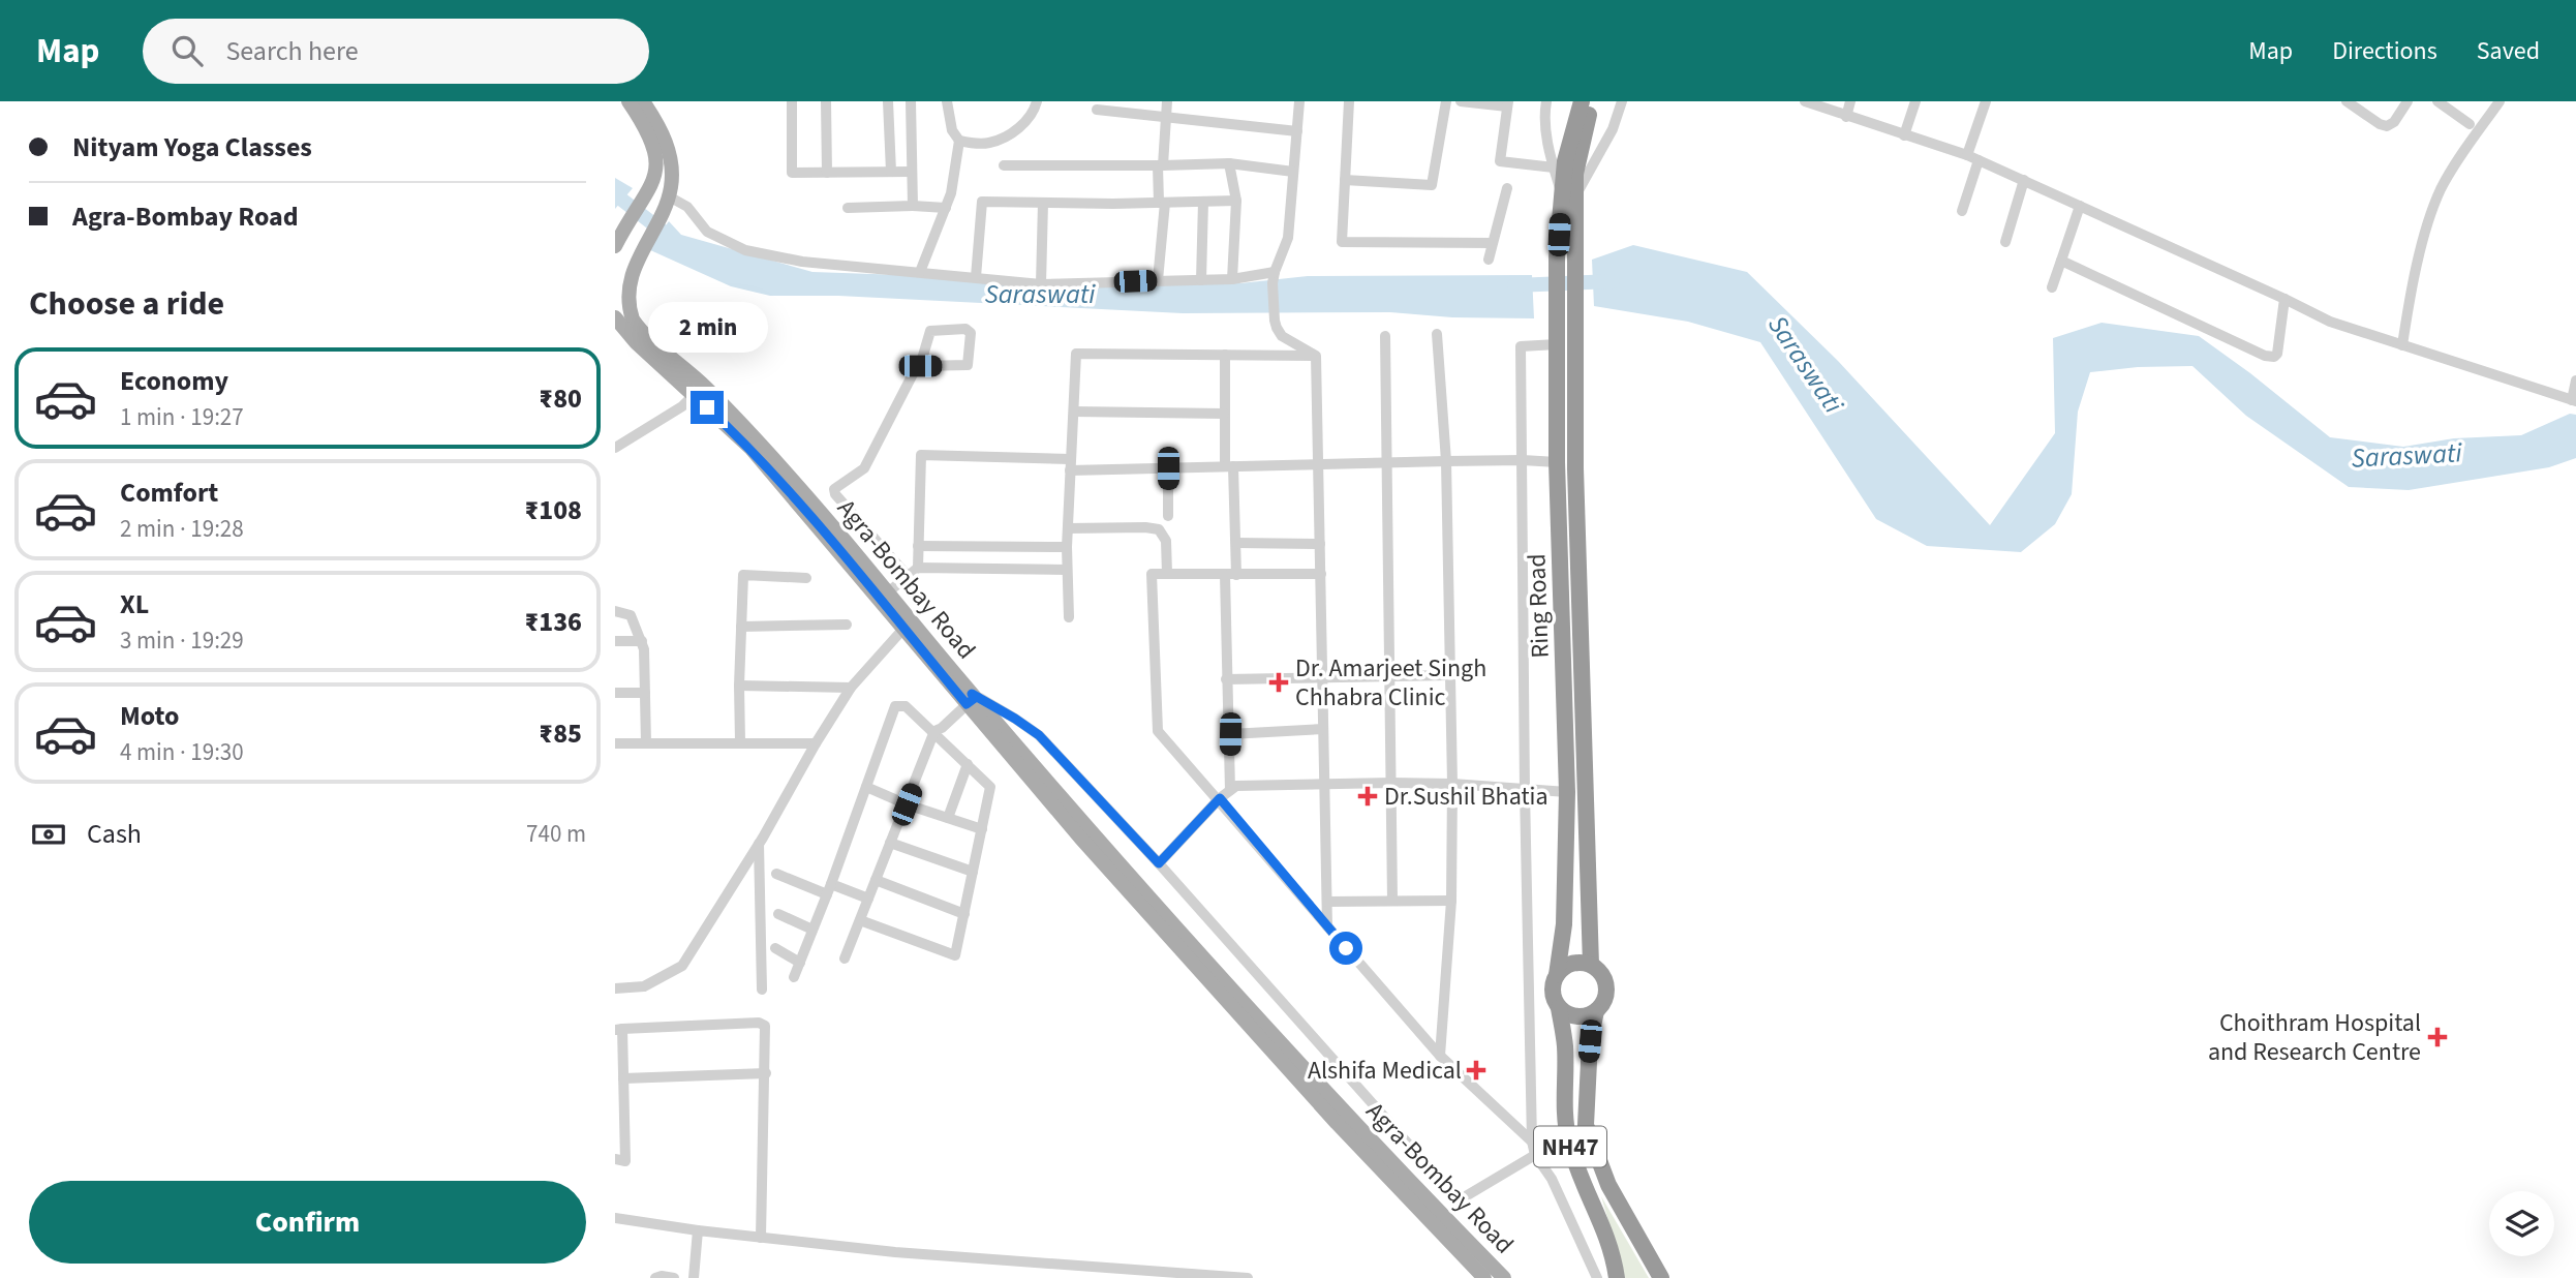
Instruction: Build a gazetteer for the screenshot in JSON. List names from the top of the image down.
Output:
{
  "streets": {
    "highway": ["Ring Road", "NH47"],
    "main road": ["Agra-Bombay Road"]
  },
  "crossings": [
    ["Ring Road", "NH47"]
  ],
  "water": ["Saraswati"],
  "places": {
    "health": [
      "Dr. Amarjeet Singh Chhabra Clinic",
      "Dr.Sushil Bhatia",
      "Choithram Hospital and Research Centre",
      "Alshifa Medical"
    ]
  },
  "page": {
    "header": "Map",
    "search": "Search here",
    "nav": ["Map", "Directions", "Saved"],
    "banner": ["Nityam Yoga Classes", "Agra-Bombay Road"],
    "heading": "Choose a ride",
    "bubble": "2 min",
    "list": [
      {
        "name": "Economy",
        "note": "1 min · 19:27",
        "value": "₹80"
      },
      {
        "name": "Comfort",
        "note": "2 min · 19:28",
        "value": "₹108"
      },
      {
        "name": "XL",
        "note": "3 min · 19:29",
        "value": "₹136"
      },
      {
        "name": "Moto",
        "note": "4 min · 19:30",
        "value": "₹85"
      }
    ],
    "pay": ["Cash", "740 m"],
    "buttons": "Confirm"
  }
}
